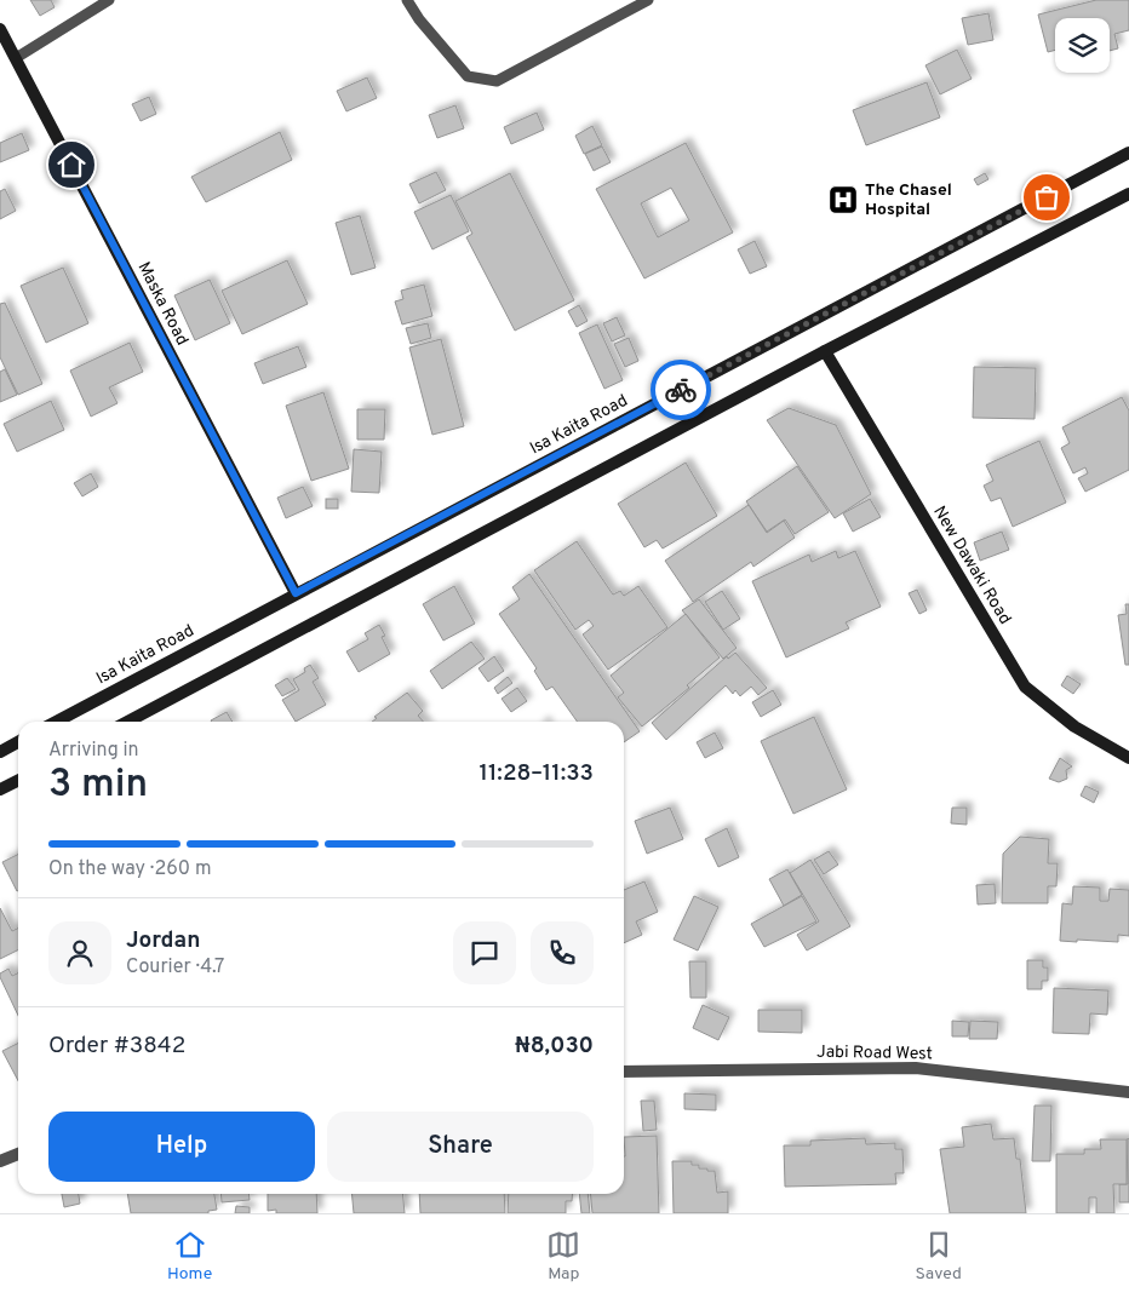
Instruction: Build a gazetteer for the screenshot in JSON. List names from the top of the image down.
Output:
{
  "streets": {
    "main road": ["Maska Road", "Isa Kaita Road", "New Dawaki Road"],
    "street": ["Jabi Road West"]
  },
  "crossings": [
    ["Maska Road", "Isa Kaita Road"]
  ],
  "places": {
    "hospital": ["The Chasel Hospital"]
  },
  "page": {
    "heading": ["3 min", "Arriving in", "11:28–11:33"],
    "panel": [
      "Jordan",
      "Courier · 4.7",
      "Order #3842",
      "₦8,030"
    ],
    "bar": "On the way · 260 m",
    "buttons": ["Help", "Share"],
    "tabs": ["Home", "Map", "Saved"]
  }
}
